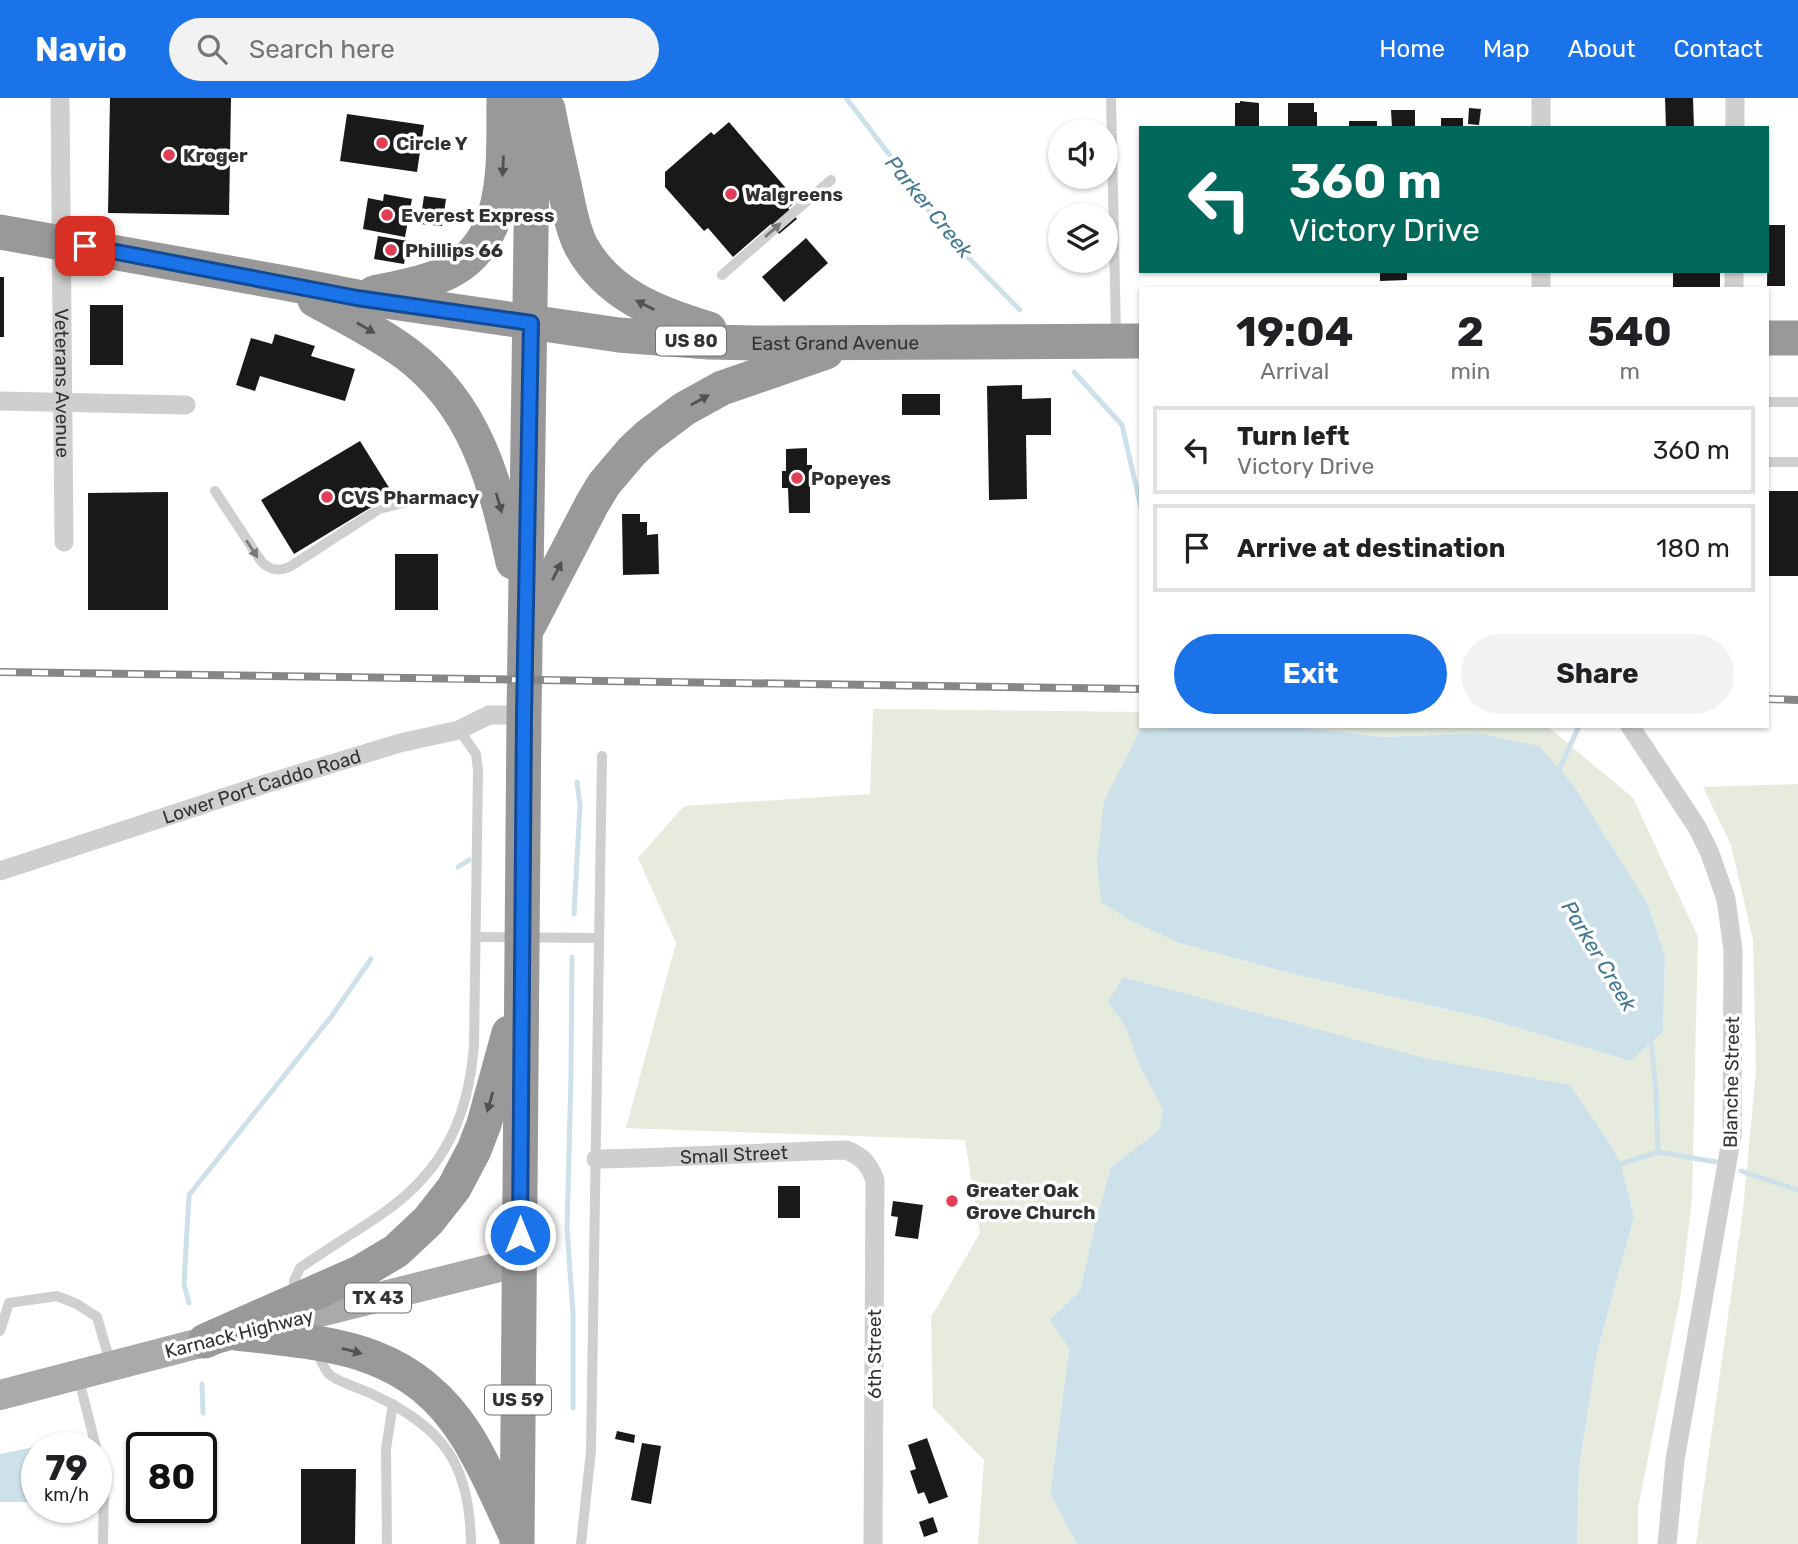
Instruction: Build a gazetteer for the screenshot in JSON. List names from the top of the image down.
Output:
{
  "streets": {
    "highway": ["US 80", "East Grand Avenue", "US 59"],
    "main road": ["TX 43", "Karnack Highway"],
    "street": [
      "Veterans Avenue",
      "Lower Port Caddo Road",
      "Blanche Street",
      "Small Street",
      "6th Street"
    ]
  },
  "crossings": [
    ["US 80", "East Grand Avenue"],
    ["US 80", "Veterans Avenue"],
    ["US 80", "US 59"],
    ["East Grand Avenue", "US 59"],
    ["Lower Port Caddo Road", "US 59"],
    ["Small Street", "6th Street"],
    ["Karnack Highway", "US 59"]
  ],
  "water": ["Parker Creek"],
  "places": [
    "Circle Y",
    "Kroger",
    "Walgreens",
    "Everest Express",
    "Phillips 66",
    "Popeyes",
    "CVS Pharmacy",
    "Greater Oak Grove Church"
  ],
  "page": {
    "header": "Navio",
    "search": "Search here",
    "nav": [
      "Home",
      "Map",
      "About",
      "Contact"
    ],
    "turn": ["360 m", "Victory Drive"],
    "eta": [
      "19:04",
      "Arrival",
      "2",
      "min",
      "540",
      "m"
    ],
    "list": [
      {
        "name": "Turn left",
        "note": "Victory Drive",
        "value": "360 m"
      },
      {
        "name": "Arrive at destination",
        "value": "180 m"
      }
    ],
    "buttons": ["Exit", "Share"],
    "speed": "79 km/h",
    "limit": "80"
  }
}
